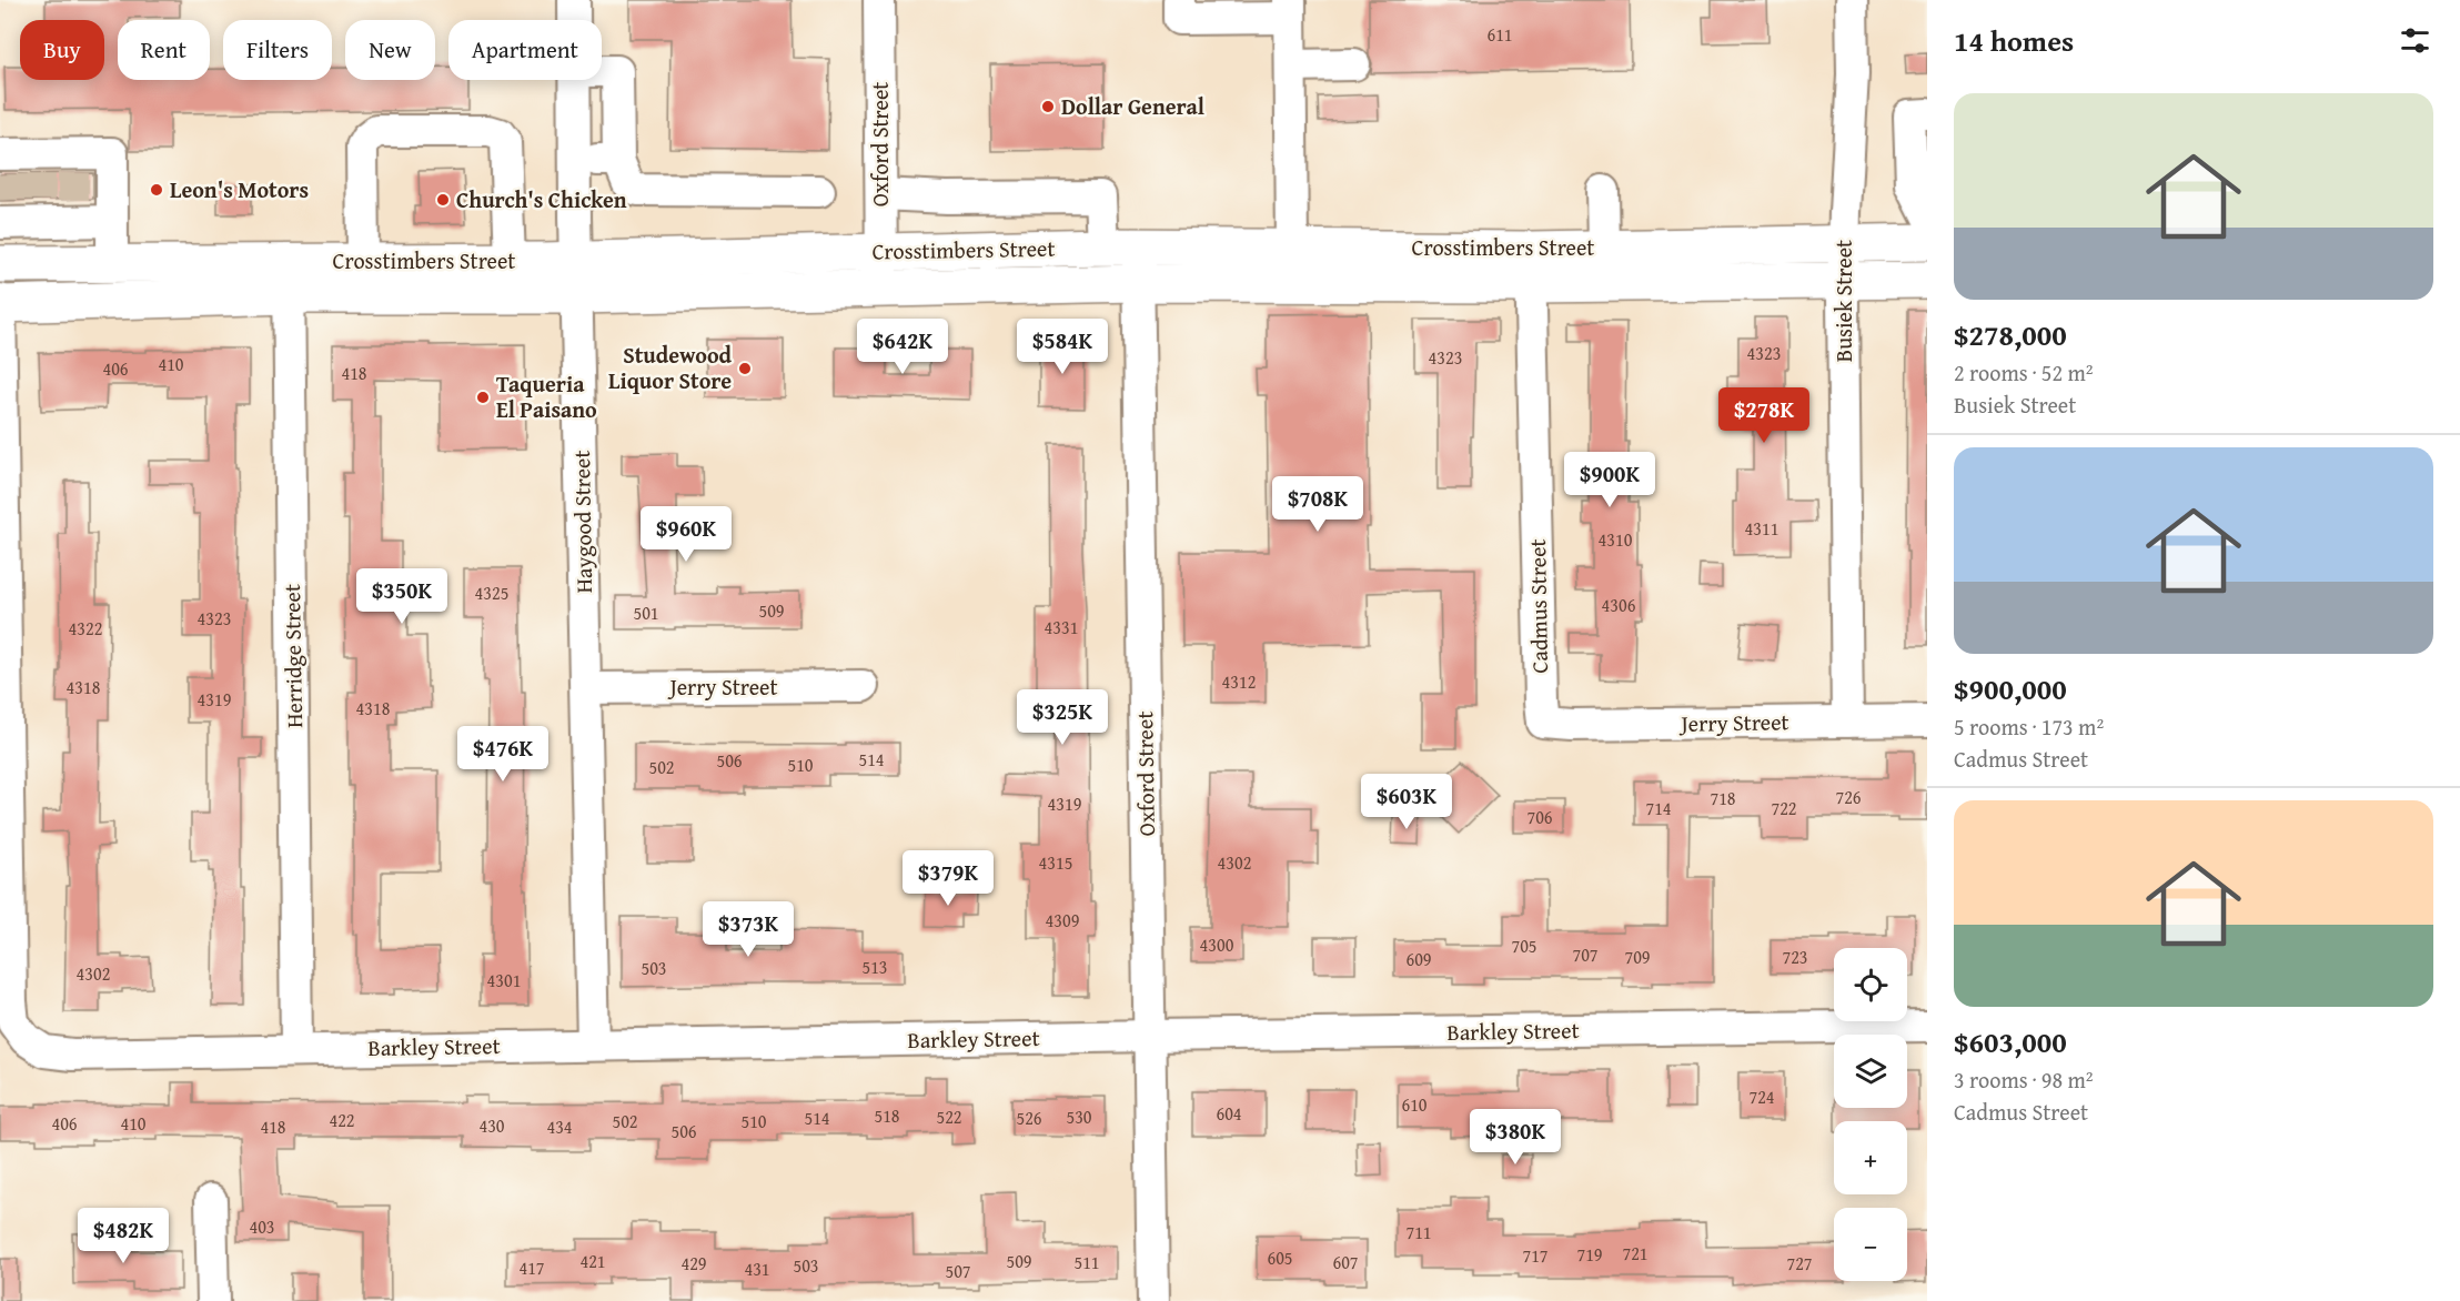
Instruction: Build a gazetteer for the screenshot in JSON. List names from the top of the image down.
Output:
{
  "streets": {
    "main road": ["Crosstimbers Street"],
    "street": [
      "Oxford Street",
      "Busiek Street",
      "Haygood Street",
      "Cadmus Street",
      "Herridge Street",
      "Jerry Street",
      "Barkley Street"
    ]
  },
  "crossings": [
    ["Oxford Street", "Crosstimbers Street"],
    ["Oxford Street", "Barkley Street"],
    ["Crosstimbers Street", "Busiek Street"],
    ["Crosstimbers Street", "Haygood Street"],
    ["Crosstimbers Street", "Cadmus Street"],
    ["Crosstimbers Street", "Herridge Street"],
    ["Crosstimbers Street", "Barkley Street"],
    ["Busiek Street", "Jerry Street"],
    ["Haygood Street", "Jerry Street"],
    ["Haygood Street", "Barkley Street"],
    ["Cadmus Street", "Jerry Street"],
    ["Herridge Street", "Barkley Street"]
  ],
  "places": [
    "Dollar General",
    "Leon's Motors",
    "Church's Chicken",
    "Studewood Liquor Store",
    "Taqueria El Paisano"
  ],
  "house_numbers": [
    "611",
    "4323",
    "4323",
    "410",
    "406",
    "418",
    "4311",
    "4310",
    "4325",
    "4306",
    "509",
    "501",
    "4323",
    "4331",
    "4322",
    "4312",
    "4318",
    "4319",
    "4318",
    "514",
    "506",
    "510",
    "502",
    "726",
    "718",
    "4319",
    "714",
    "722",
    "706",
    "4315",
    "4302",
    "4309",
    "4300",
    "705",
    "707",
    "709",
    "723",
    "609",
    "513",
    "503",
    "4302",
    "4301",
    "724",
    "610",
    "604",
    "518",
    "522",
    "530",
    "514",
    "526",
    "422",
    "502",
    "510",
    "406",
    "410",
    "430",
    "418",
    "434",
    "506",
    "403",
    "711",
    "721",
    "719",
    "717",
    "605",
    "421",
    "509",
    "511",
    "607",
    "429",
    "727",
    "503",
    "417",
    "431",
    "507"
  ],
  "page": {
    "heading": "14 homes",
    "chip": [
      "Buy",
      "Rent",
      "Filters",
      "New",
      "Apartment"
    ],
    "list": [
      {
        "name": "$278,000",
        "note": "2 rooms · 52 m² · Busiek Street"
      },
      {
        "name": "$900,000",
        "note": "5 rooms · 173 m² · Cadmus Street"
      },
      {
        "name": "$603,000",
        "note": "3 rooms · 98 m² · Cadmus Street"
      }
    ],
    "price": [
      "$642K",
      "$584K",
      "$278K",
      "$900K",
      "$708K",
      "$960K",
      "$350K",
      "$325K",
      "$476K",
      "$603K",
      "$379K",
      "$373K",
      "$380K",
      "$482K"
    ],
    "map_buttons": ["+", "−"]
  }
}
